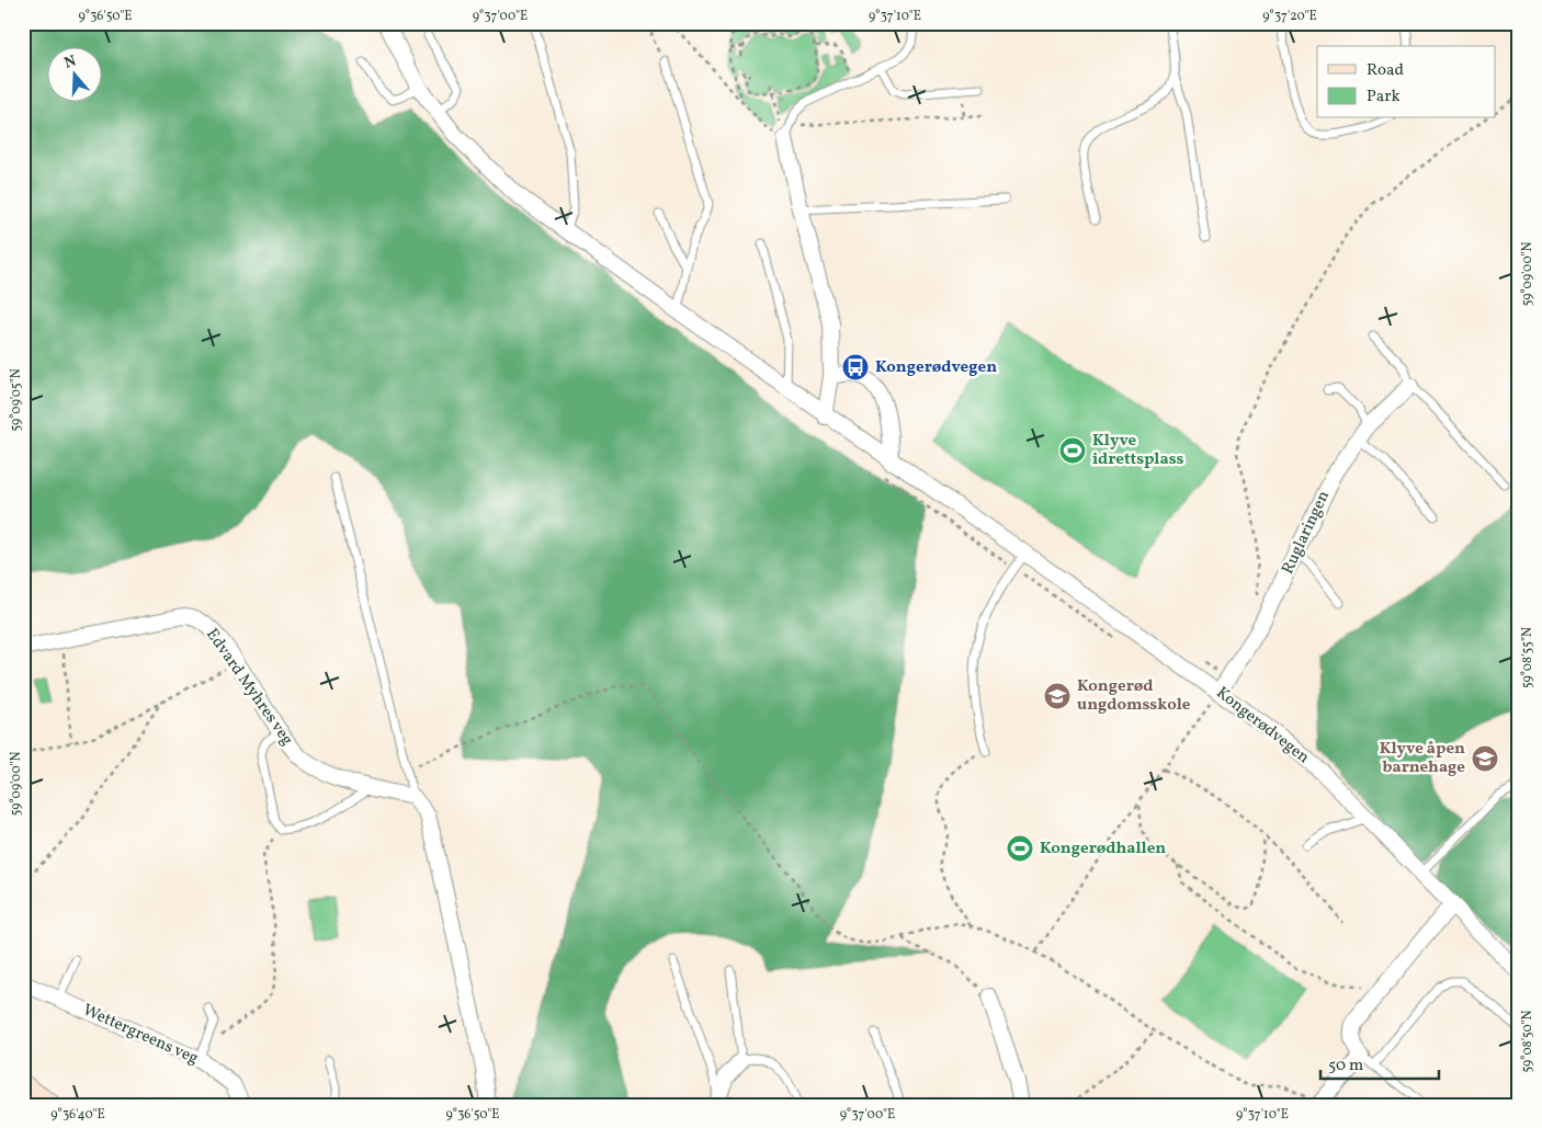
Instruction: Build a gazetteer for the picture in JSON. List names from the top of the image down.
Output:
{
  "streets": {
    "street": [
      "Ruglaringen",
      "Edvard Myhres veg",
      "Kongerødvegen",
      "Wettergreens veg"
    ]
  },
  "crossings": [
    ["Ruglaringen", "Kongerødvegen"]
  ],
  "places": {
    "bus stop": ["Kongerødvegen"],
    "sports": ["Klyve idrettsplass", "Kongerødhallen"],
    "school or university": ["Kongerød ungdomsskole", "Klyve åpen barnehage"]
  },
  "legend": ["Road", "Park"],
  "scale_bar": "50 m",
  "north": "top",
  "coordinates": [
    "9°36'50\"E",
    "9°37'00\"E",
    "9°37'10\"E",
    "9°37'20\"E",
    "59°09'00\"N",
    "59°09'05\"N",
    "59°08'55\"N",
    "59°08'50\"N",
    "9°36'40\"E"
  ]
}
